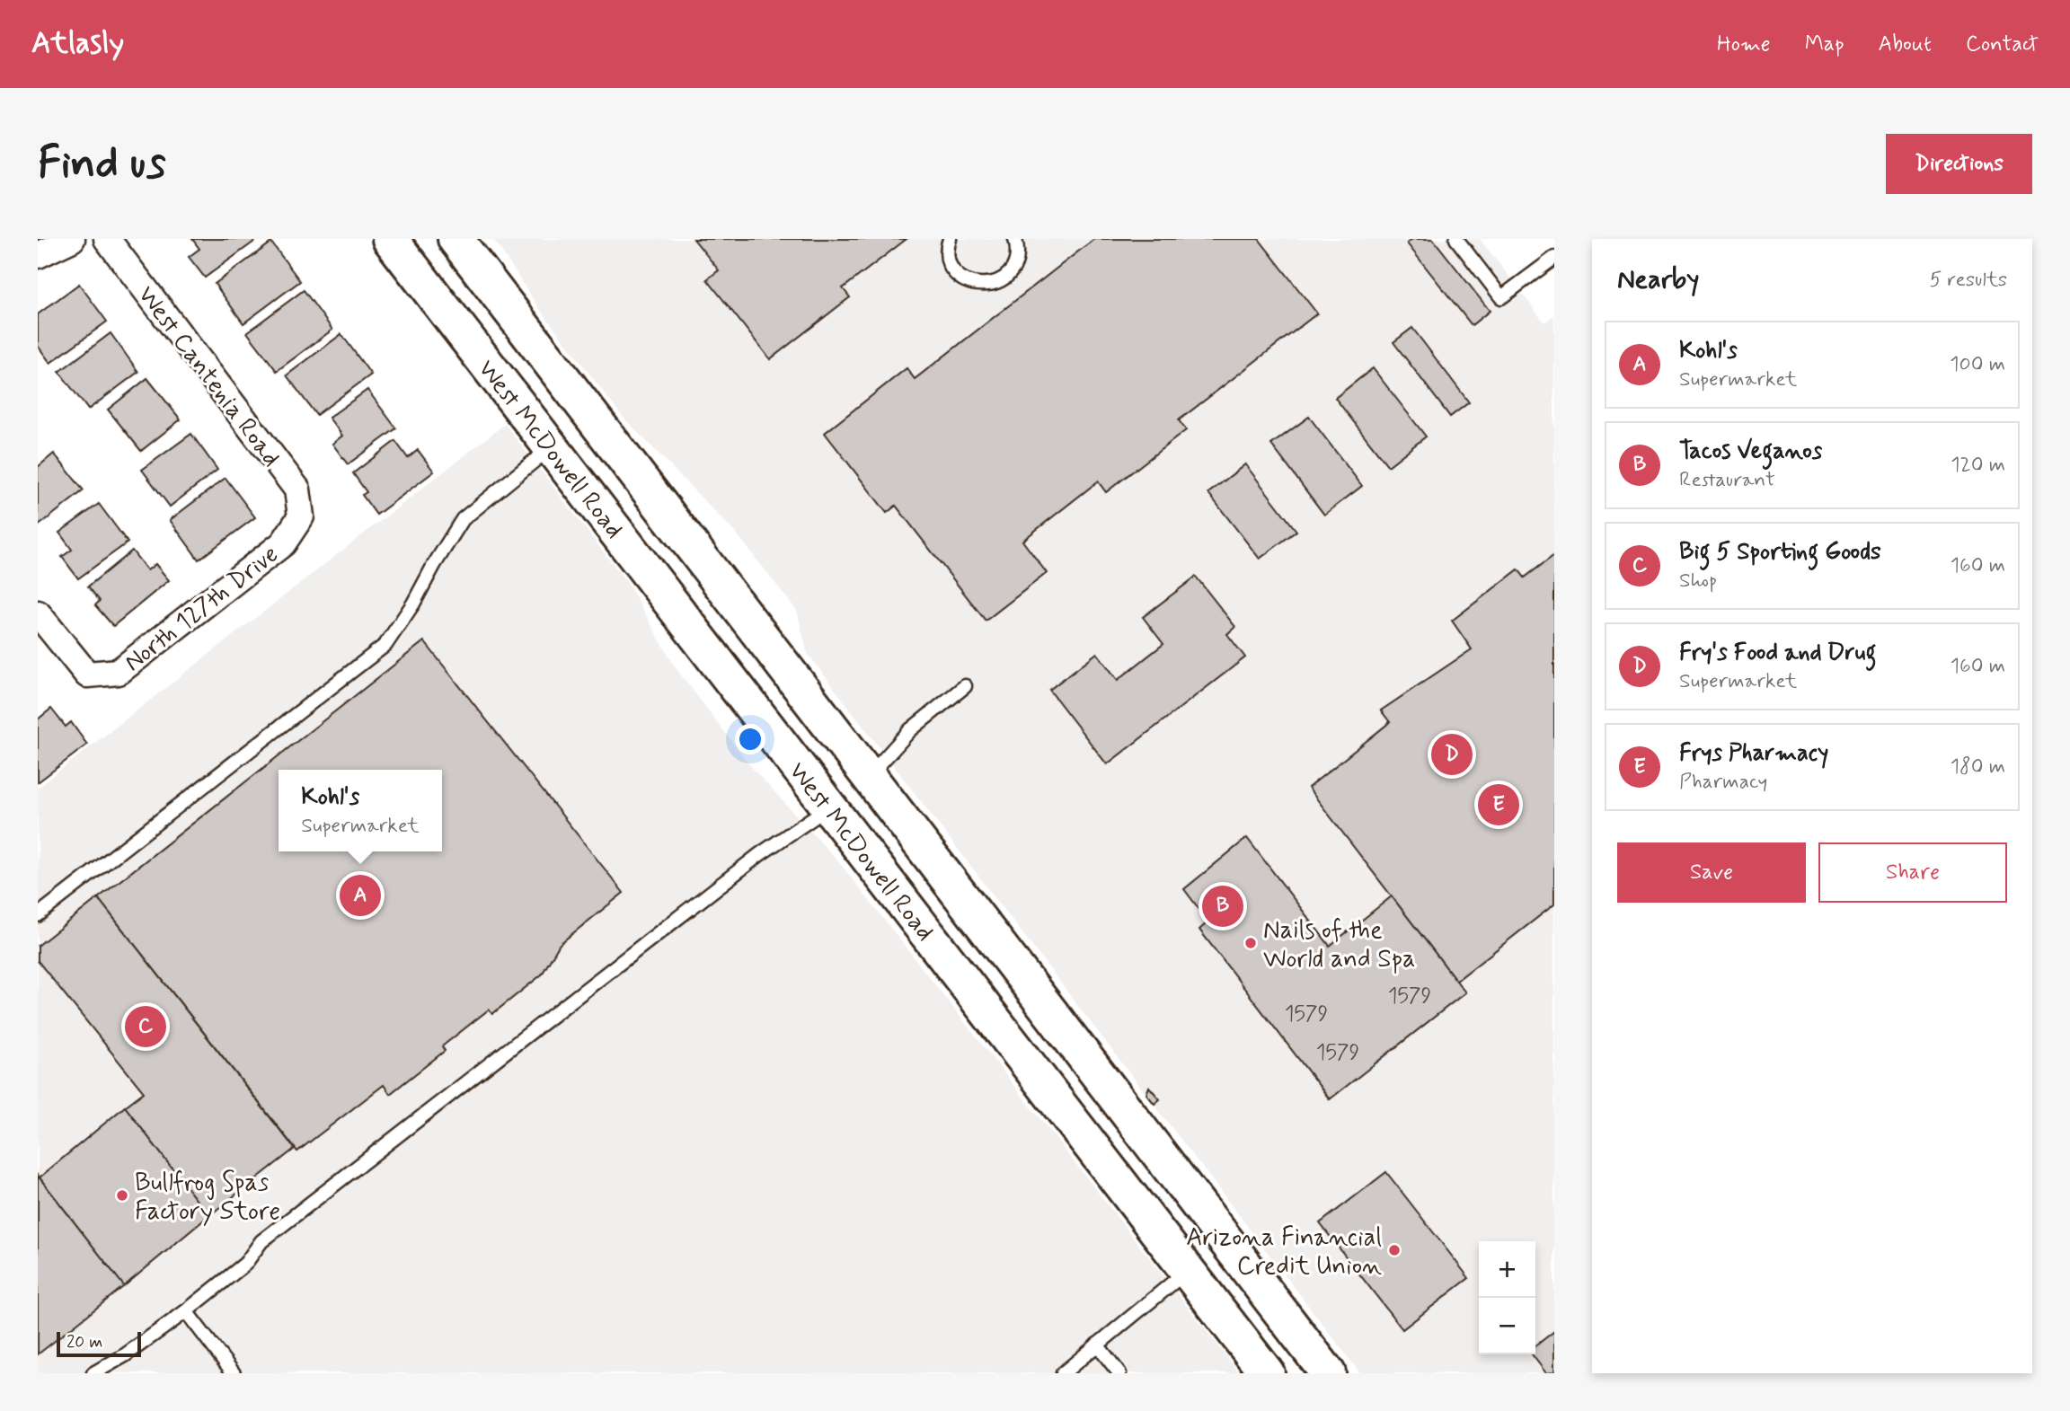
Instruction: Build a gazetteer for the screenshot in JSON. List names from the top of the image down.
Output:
{
  "streets": {
    "main road": ["West McDowell Road"],
    "street": ["West Cantenia Road", "North 127th Drive"]
  },
  "crossings": [
    ["West Cantenia Road", "North 127th Drive"]
  ],
  "places": ["Nails of the World and Spa", "Bullfrog Spas Factory Store", "Arizona Financial Credit Union"],
  "house_numbers": ["1579", "1579", "1579"],
  "scale_bar": "20 m",
  "page": {
    "header": "Atlasly",
    "nav": [
      "Home",
      "Map",
      "About",
      "Contact"
    ],
    "buttons": [
      "Directions",
      ["Save", "Share"]
    ],
    "title": "Find us",
    "heading": ["Nearby", "5 results"],
    "list": [
      {
        "mark": "A",
        "name": "Kohl's",
        "note": "Supermarket",
        "value": "100 m"
      },
      {
        "mark": "B",
        "name": "Tacos Veganos",
        "note": "Restaurant",
        "value": "120 m"
      },
      {
        "mark": "C",
        "name": "Big 5 Sporting Goods",
        "note": "Shop",
        "value": "160 m"
      },
      {
        "mark": "D",
        "name": "Fry's Food and Drug",
        "note": "Supermarket",
        "value": "160 m"
      },
      {
        "mark": "E",
        "name": "Frys Pharmacy",
        "note": "Pharmacy",
        "value": "180 m"
      }
    ],
    "pins": [
      "D",
      "E",
      "A",
      "B",
      "C"
    ],
    "popup": ["Kohl's", "Supermarket"],
    "map_buttons": ["+", "−"],
    "scale": "20 m"
  }
}
